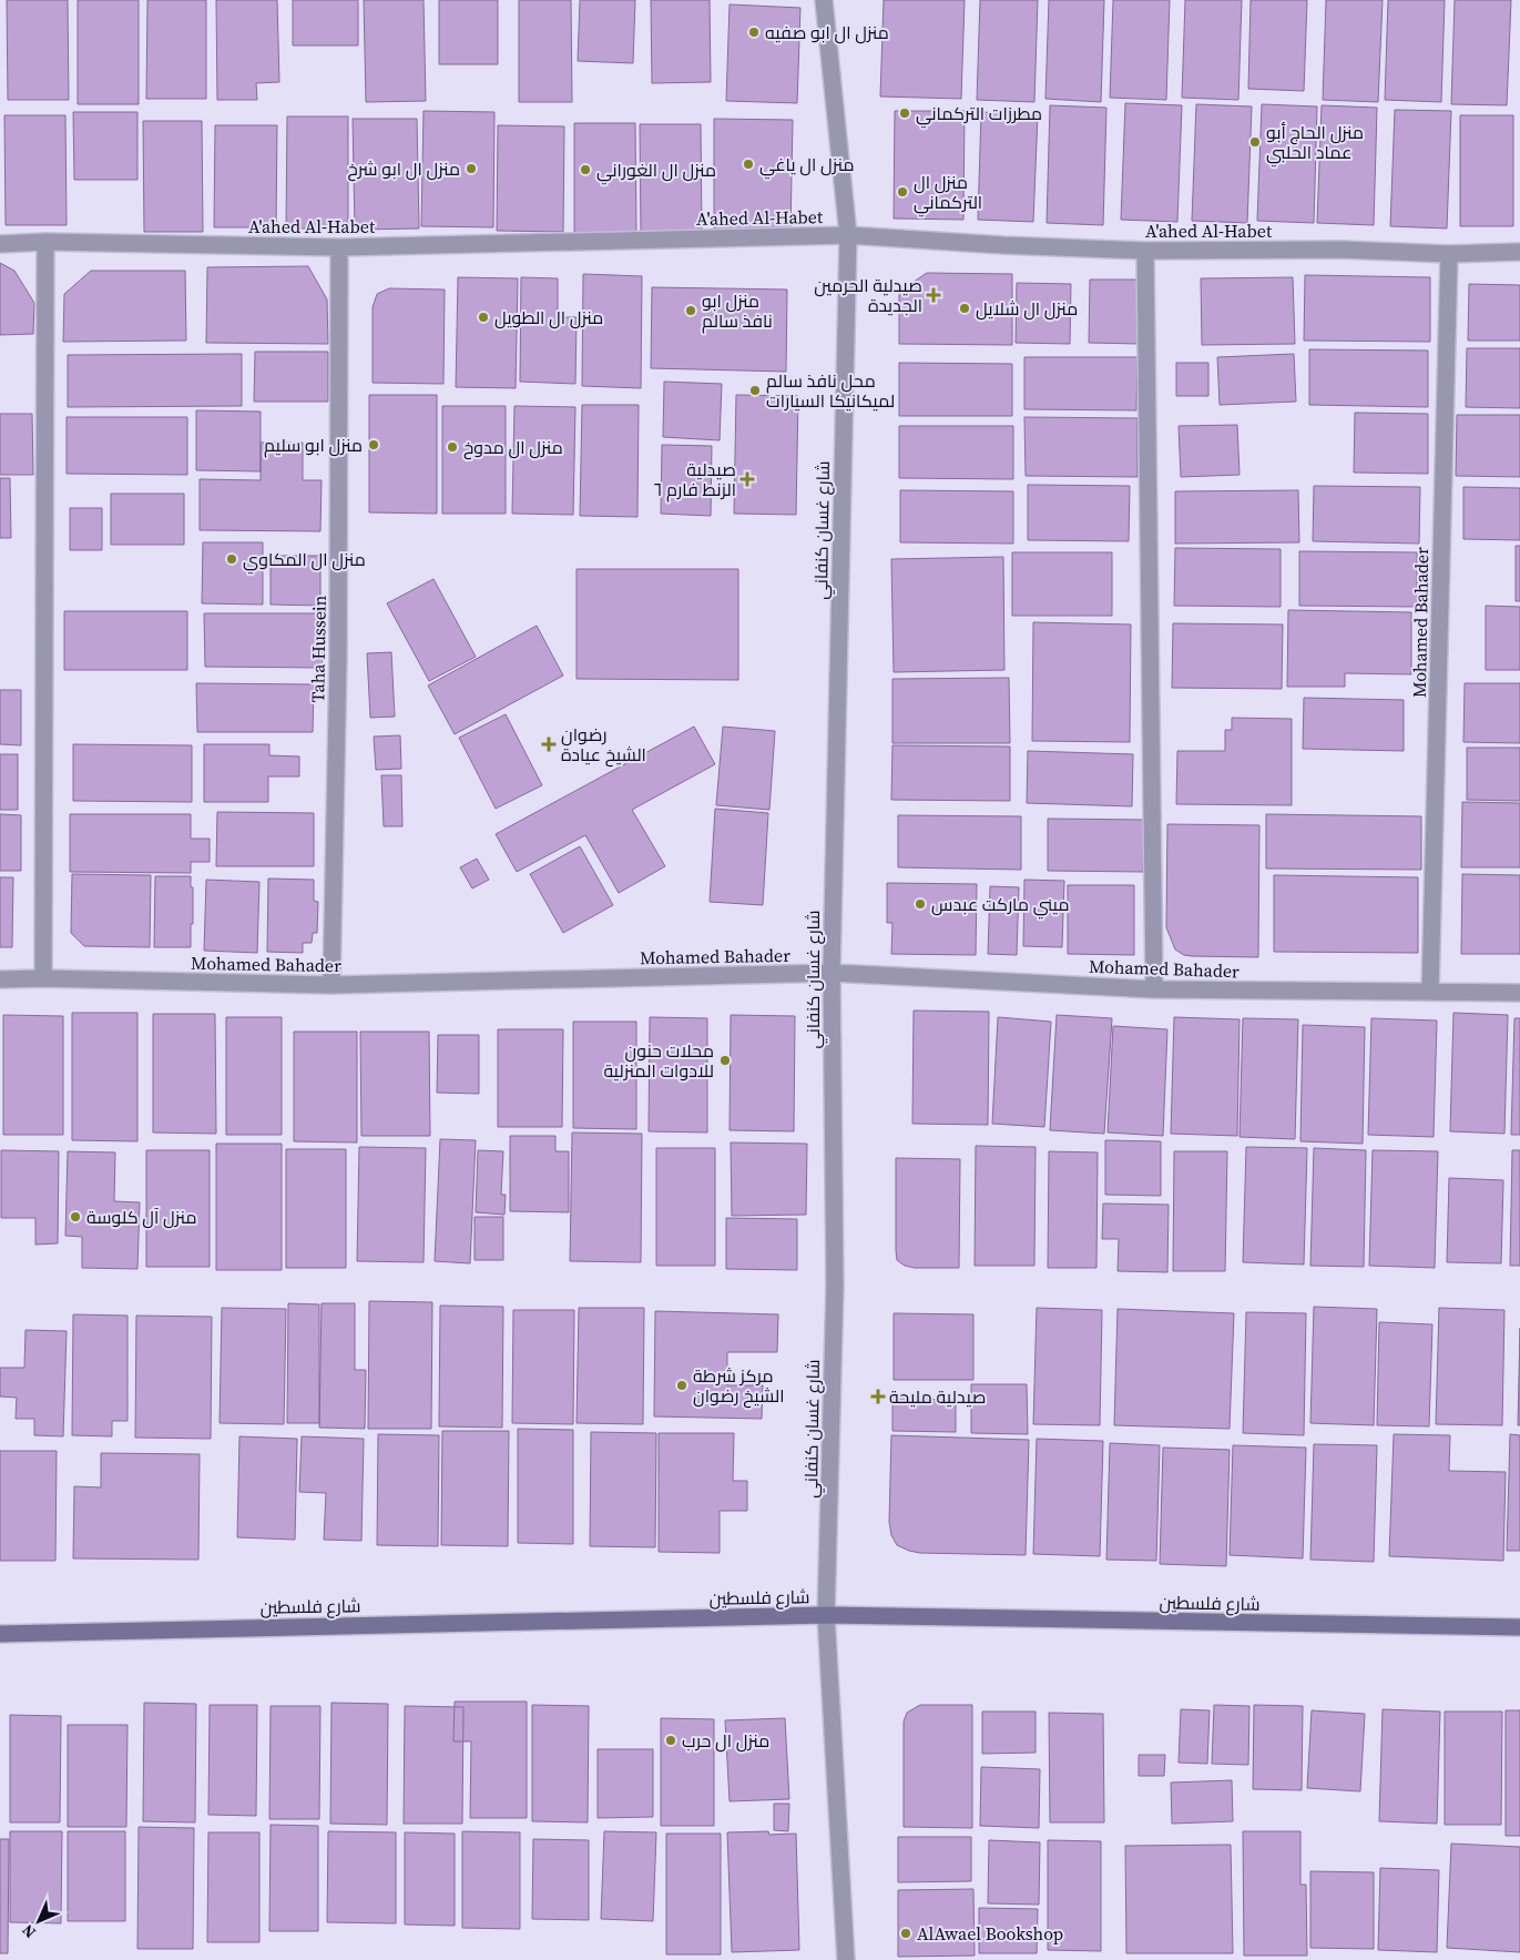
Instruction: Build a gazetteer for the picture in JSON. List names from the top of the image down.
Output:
{
  "streets": {
    "street": [
      "A'ahed Al-Habet",
      "شارع غسان كنفاني",
      "Mohamed Bahader",
      "Taha Hussein",
      "شارع فلسطين"
    ]
  },
  "crossings": [
    ["A'ahed Al-Habet", "شارع غسان كنفاني"],
    ["A'ahed Al-Habet", "Mohamed Bahader"],
    ["A'ahed Al-Habet", "Taha Hussein"],
    ["شارع غسان كنفاني", "Mohamed Bahader"],
    ["شارع غسان كنفاني", "شارع فلسطين"],
    ["Mohamed Bahader", "Taha Hussein"]
  ],
  "places": {
    "other": [
      "منزل ال ابو صفيه",
      "مطرزات التركماني",
      "منزل الحاج أبو عماد الحلبي",
      "منزل ال ياغي",
      "منزل ال ابو شرخ",
      "منزل ال الغوراني",
      "منزل ال التركماني",
      "منزل ال شلايل",
      "منزل ابو نافذ سالم",
      "منزل ال الطويل",
      "محل نافذ سالم لميكانيكا السيارات",
      "منزل ابو سليم",
      "منزل ال مدوخ",
      "منزل ال المكاوي",
      "ميني ماركت عبدس",
      "محلات حنون للادوات المنزلية",
      "منزل آل كلوسة",
      "مركز شرطة الشيخ رضوان",
      "منزل ال حرب",
      "AlAwael Bookshop"
    ],
    "health": [
      "صيدلية الحرمين الجديدة",
      "صيدلية الزنط فارم ٦",
      "رضوان الشيخ عيادة",
      "صيدلية مليحة"
    ]
  },
  "north": "bottom left"
}
